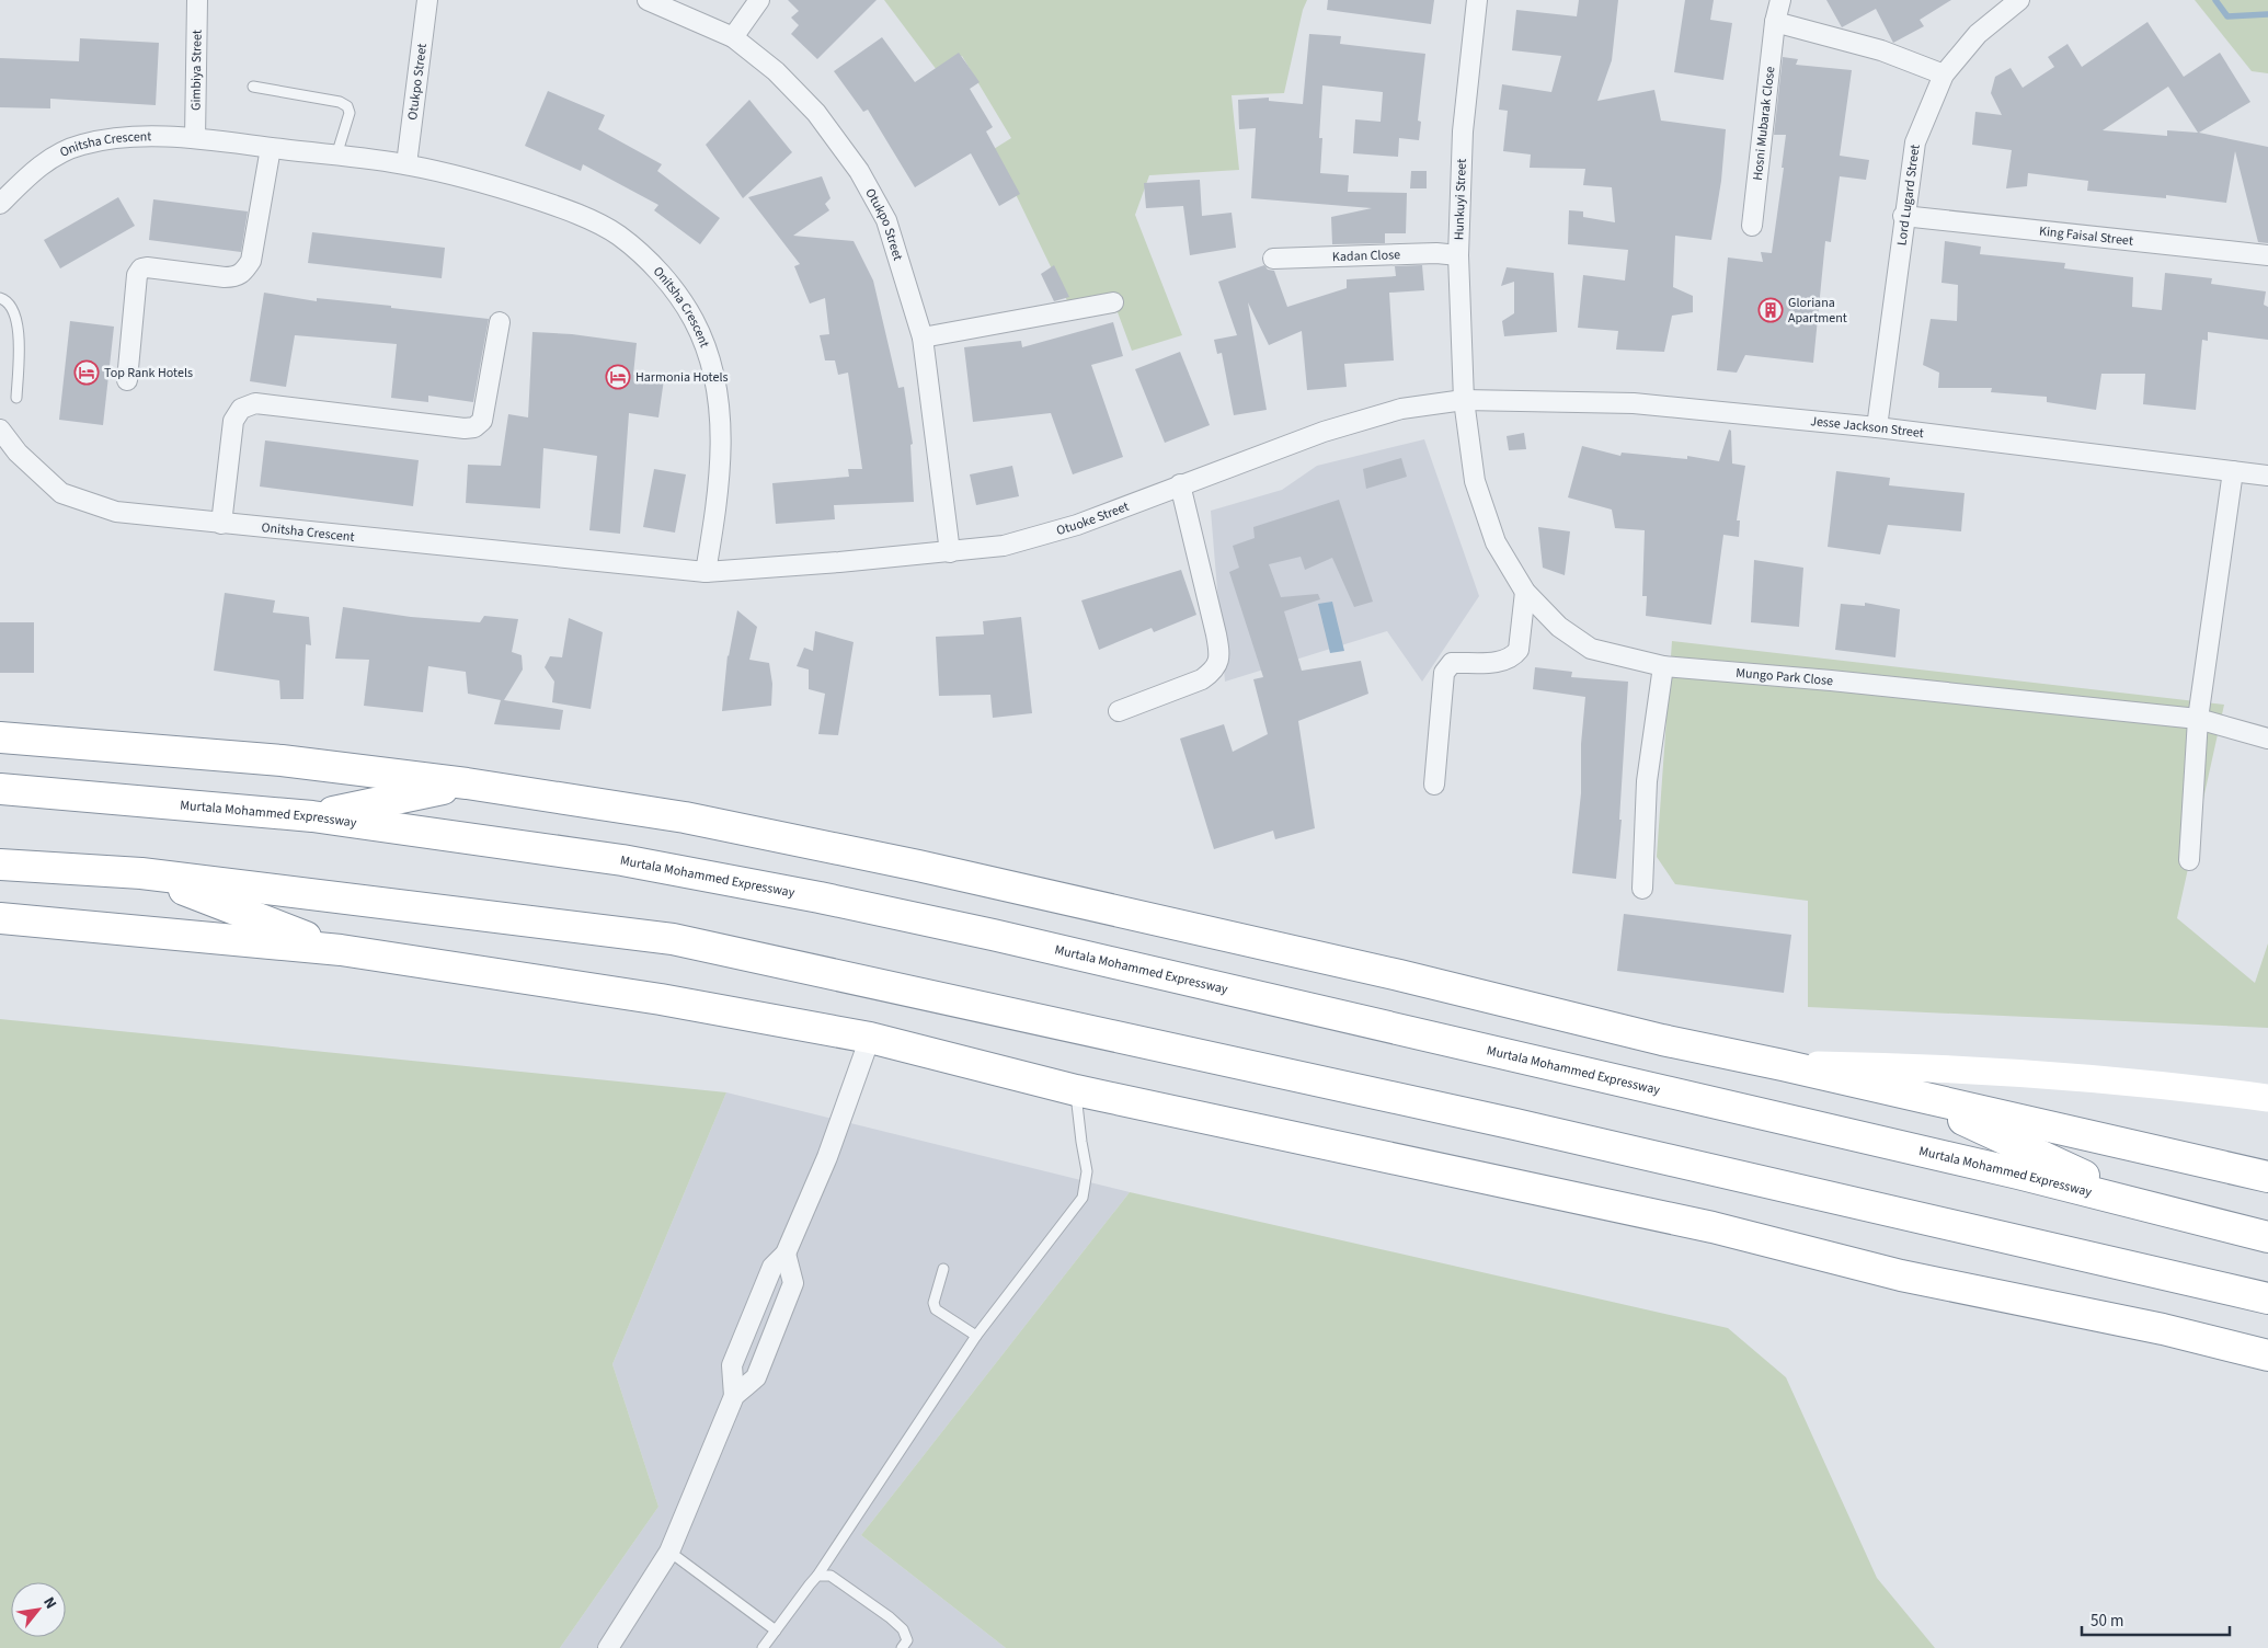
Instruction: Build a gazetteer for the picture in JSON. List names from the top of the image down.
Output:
{
  "streets": {
    "highway": ["Murtala Mohammed Expressway"],
    "street": [
      "Gimbiya Street",
      "Otukpo Street",
      "Hosni Mubarak Close",
      "Onitsha Crescent",
      "Lord Lugard Street",
      "Hunkuyi Street",
      "King Faisal Street",
      "Kadan Close",
      "Jesse Jackson Street",
      "Otuoke Street",
      "Mungo Park Close"
    ]
  },
  "crossings": [
    ["Gimbiya Street", "Onitsha Crescent"],
    ["Otukpo Street", "Onitsha Crescent"],
    ["Otukpo Street", "Otuoke Street"],
    ["Onitsha Crescent", "Otuoke Street"],
    ["Lord Lugard Street", "King Faisal Street"],
    ["Lord Lugard Street", "Jesse Jackson Street"],
    ["Hunkuyi Street", "Kadan Close"],
    ["Hunkuyi Street", "Jesse Jackson Street"],
    ["Hunkuyi Street", "Otuoke Street"],
    ["Hunkuyi Street", "Mungo Park Close"],
    ["Jesse Jackson Street", "Otuoke Street"],
    ["Jesse Jackson Street", "Mungo Park Close"],
    ["Otuoke Street", "Mungo Park Close"]
  ],
  "places": {
    "building": ["Gloriana Apartment"],
    "hotel": ["Top Rank Hotels", "Harmonia Hotels"]
  },
  "scale_bar": "50 m",
  "north": "top right"
}
